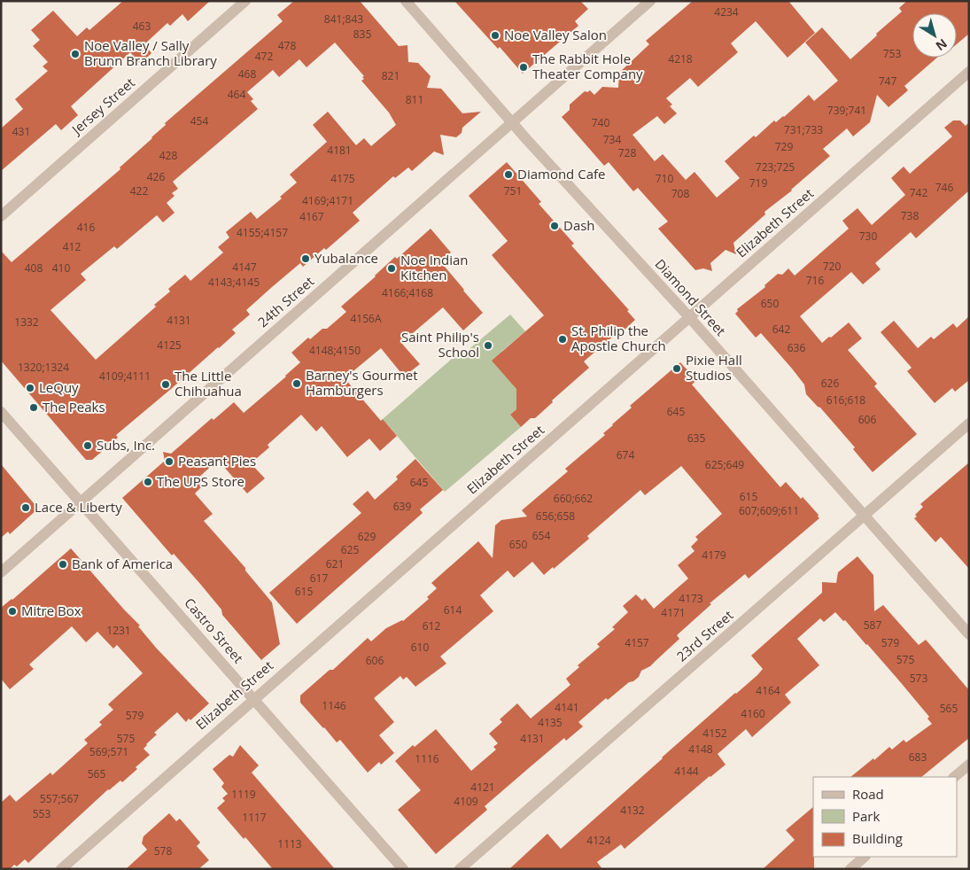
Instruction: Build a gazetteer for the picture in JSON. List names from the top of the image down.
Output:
{
  "streets": {
    "street": [
      "Jersey Street",
      "Elizabeth Street",
      "Diamond Street",
      "24th Street",
      "Castro Street",
      "23rd Street"
    ]
  },
  "crossings": [
    ["Elizabeth Street", "Diamond Street"],
    ["Elizabeth Street", "Castro Street"],
    ["Diamond Street", "24th Street"],
    ["Diamond Street", "23rd Street"],
    ["24th Street", "Castro Street"]
  ],
  "places": [
    "Noe Valley Salon",
    "Noe Valley / Sally Brunn Branch Library",
    "The Rabbit Hole Theater Company",
    "Diamond Cafe",
    "Dash",
    "Yubalance",
    "Noe Indian Kitchen",
    "St. Philip the Apostle Church",
    "Saint Philip's School",
    "Pixie Hall Studios",
    "Barney's Gourmet Hamburgers",
    "The Little Chihuahua",
    "LeQuy",
    "The Peaks",
    "Subs, Inc.",
    "Peasant Pies",
    "The UPS Store",
    "Lace & Liberty",
    "Bank of America",
    "Mitre Box"
  ],
  "house_numbers": [
    "4234",
    "841;843",
    "463",
    "835",
    "478",
    "753",
    "472",
    "4218",
    "468",
    "821",
    "747",
    "464",
    "811",
    "739;741",
    "454",
    "740",
    "731;733",
    "431",
    "734",
    "729",
    "4181",
    "728",
    "428",
    "723;725",
    "426",
    "4175",
    "710",
    "719",
    "746",
    "422",
    "751",
    "742",
    "708",
    "4169;4171",
    "738",
    "4167",
    "416",
    "4155;4157",
    "730",
    "412",
    "720",
    "4147",
    "408",
    "410",
    "716",
    "4143;4145",
    "4166;4168",
    "650",
    "4156A",
    "4131",
    "1332",
    "642",
    "4125",
    "636",
    "4148;4150",
    "1320;1324",
    "4109;4111",
    "626",
    "616;618",
    "645",
    "606",
    "635",
    "674",
    "625;649",
    "645",
    "615",
    "660;662",
    "639",
    "607;609;611",
    "656;658",
    "654",
    "629",
    "650",
    "625",
    "4179",
    "621",
    "617",
    "615",
    "4173",
    "614",
    "4171",
    "587",
    "612",
    "1231",
    "4157",
    "579",
    "610",
    "575",
    "606",
    "573",
    "4164",
    "1146",
    "4141",
    "565",
    "4160",
    "579",
    "4135",
    "4152",
    "575",
    "4131",
    "4148",
    "569;571",
    "683",
    "1116",
    "4144",
    "565",
    "4121",
    "1119",
    "557;567",
    "4109",
    "4132",
    "553",
    "1117",
    "4124",
    "1113",
    "578"
  ],
  "legend": ["Road", "Park", "Building"],
  "north": "bottom right"
}
